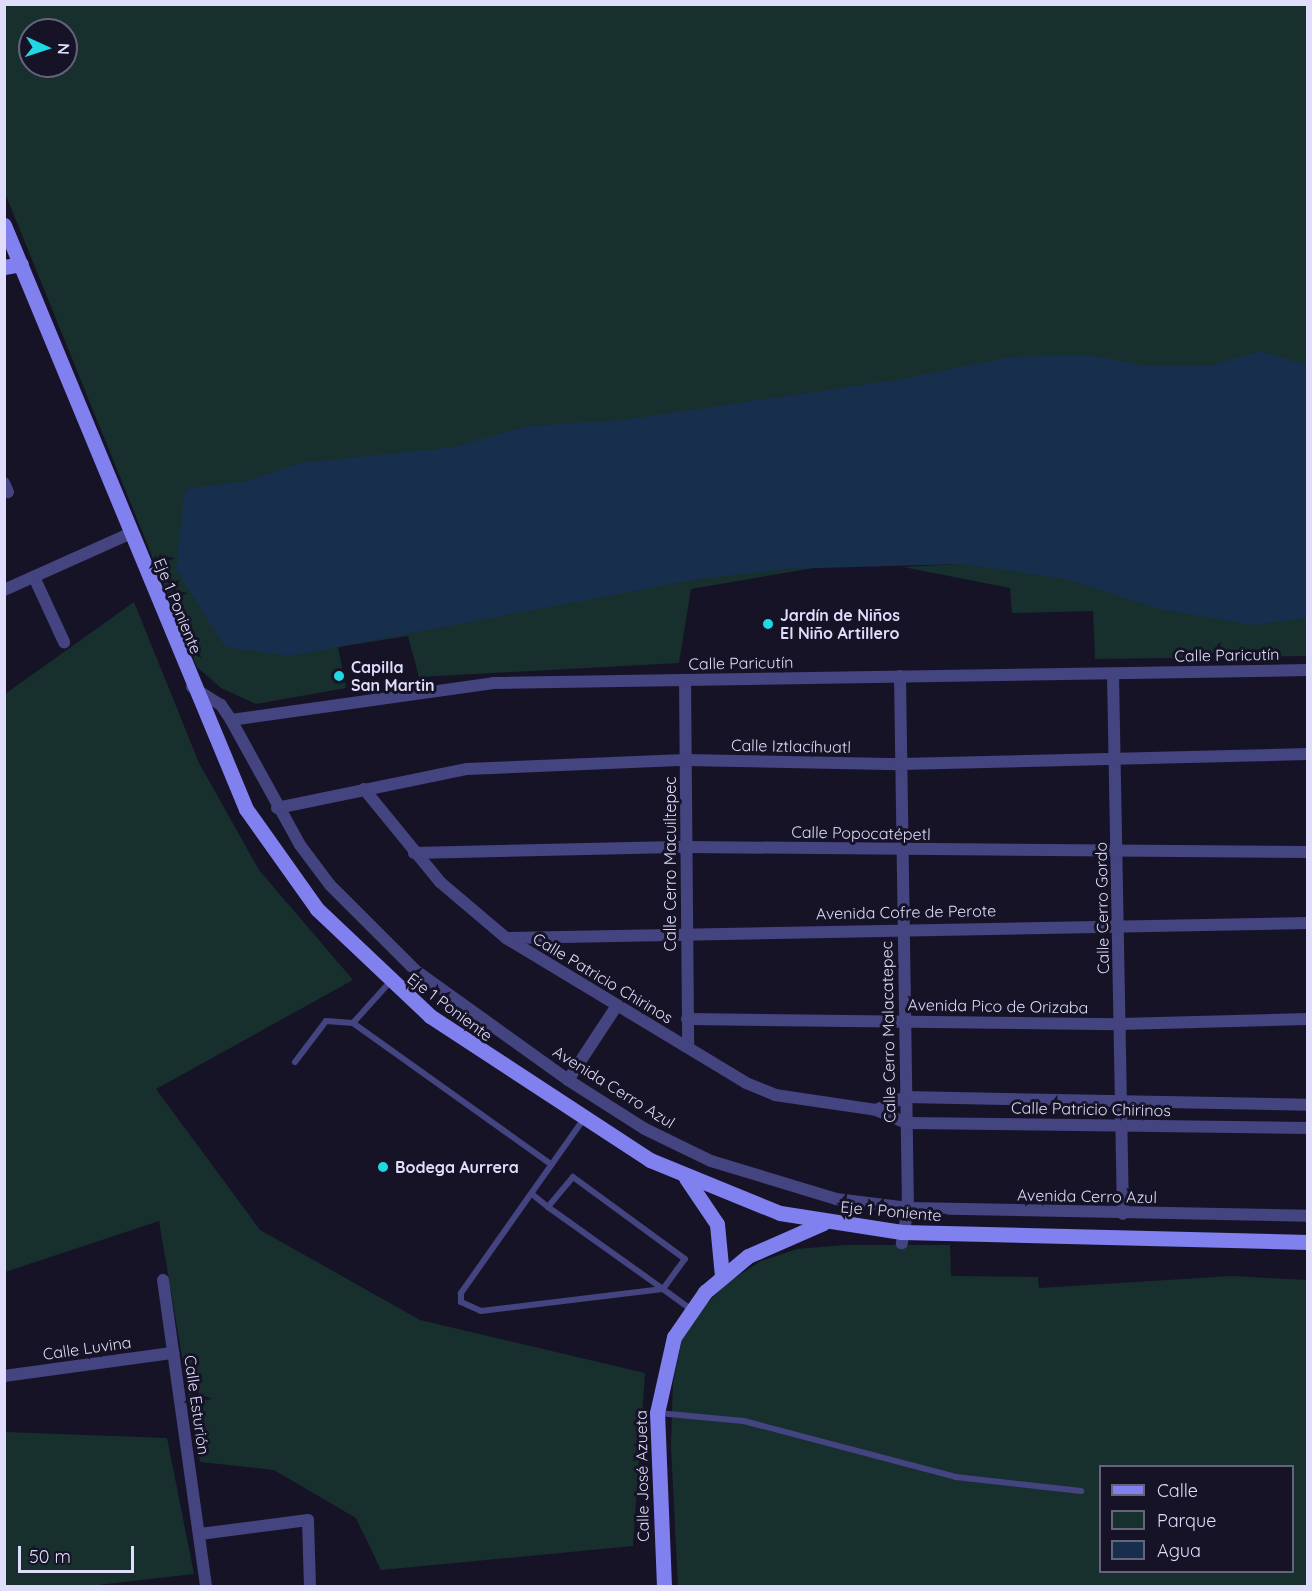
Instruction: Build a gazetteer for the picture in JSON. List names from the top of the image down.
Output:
{
  "streets": {
    "main road": ["Eje 1 Poniente", "Calle José Azueta"],
    "street": [
      "Calle Paricutín",
      "Calle Iztlacíhuatl",
      "Calle Popocatépetl",
      "Calle Cerro Macuiltepec",
      "Calle Cerro Gordo",
      "Avenida Cofre de Perote",
      "Calle Patricio Chirinos",
      "Avenida Pico de Orizaba",
      "Calle Cerro Malacatepec",
      "Avenida Cerro Azul",
      "Calle Luvina",
      "Calle Esturión"
    ]
  },
  "crossings": [
    ["Eje 1 Poniente", "Calle Cerro Malacatepec"],
    ["Eje 1 Poniente", "Calle José Azueta"],
    ["Calle Paricutín", "Calle Cerro Macuiltepec"],
    ["Calle Paricutín", "Calle Cerro Gordo"],
    ["Calle Paricutín", "Calle Cerro Malacatepec"],
    ["Calle Paricutín", "Avenida Cerro Azul"],
    ["Calle Iztlacíhuatl", "Calle Cerro Macuiltepec"],
    ["Calle Iztlacíhuatl", "Calle Cerro Gordo"],
    ["Calle Iztlacíhuatl", "Calle Patricio Chirinos"],
    ["Calle Iztlacíhuatl", "Calle Cerro Malacatepec"],
    ["Calle Iztlacíhuatl", "Avenida Cerro Azul"],
    ["Calle Popocatépetl", "Calle Cerro Macuiltepec"],
    ["Calle Popocatépetl", "Calle Cerro Gordo"],
    ["Calle Popocatépetl", "Calle Patricio Chirinos"],
    ["Calle Popocatépetl", "Calle Cerro Malacatepec"],
    ["Calle Cerro Macuiltepec", "Avenida Cofre de Perote"],
    ["Calle Cerro Macuiltepec", "Calle Patricio Chirinos"],
    ["Calle Cerro Macuiltepec", "Avenida Pico de Orizaba"],
    ["Calle Cerro Gordo", "Avenida Cofre de Perote"],
    ["Calle Cerro Gordo", "Calle Patricio Chirinos"],
    ["Calle Cerro Gordo", "Avenida Pico de Orizaba"],
    ["Calle Cerro Gordo", "Avenida Cerro Azul"],
    ["Avenida Cofre de Perote", "Calle Patricio Chirinos"],
    ["Avenida Cofre de Perote", "Calle Cerro Malacatepec"],
    ["Calle Patricio Chirinos", "Calle Cerro Malacatepec"],
    ["Avenida Pico de Orizaba", "Calle Cerro Malacatepec"],
    ["Calle Cerro Malacatepec", "Avenida Cerro Azul"],
    ["Calle Luvina", "Calle Esturión"]
  ],
  "places": ["Jardín de Niños El Niño Artillero", "Capilla San Martin", "Bodega Aurrera"],
  "legend": ["Calle", "Parque", "Agua"],
  "scale_bar": "50 m",
  "north": "right"
}
